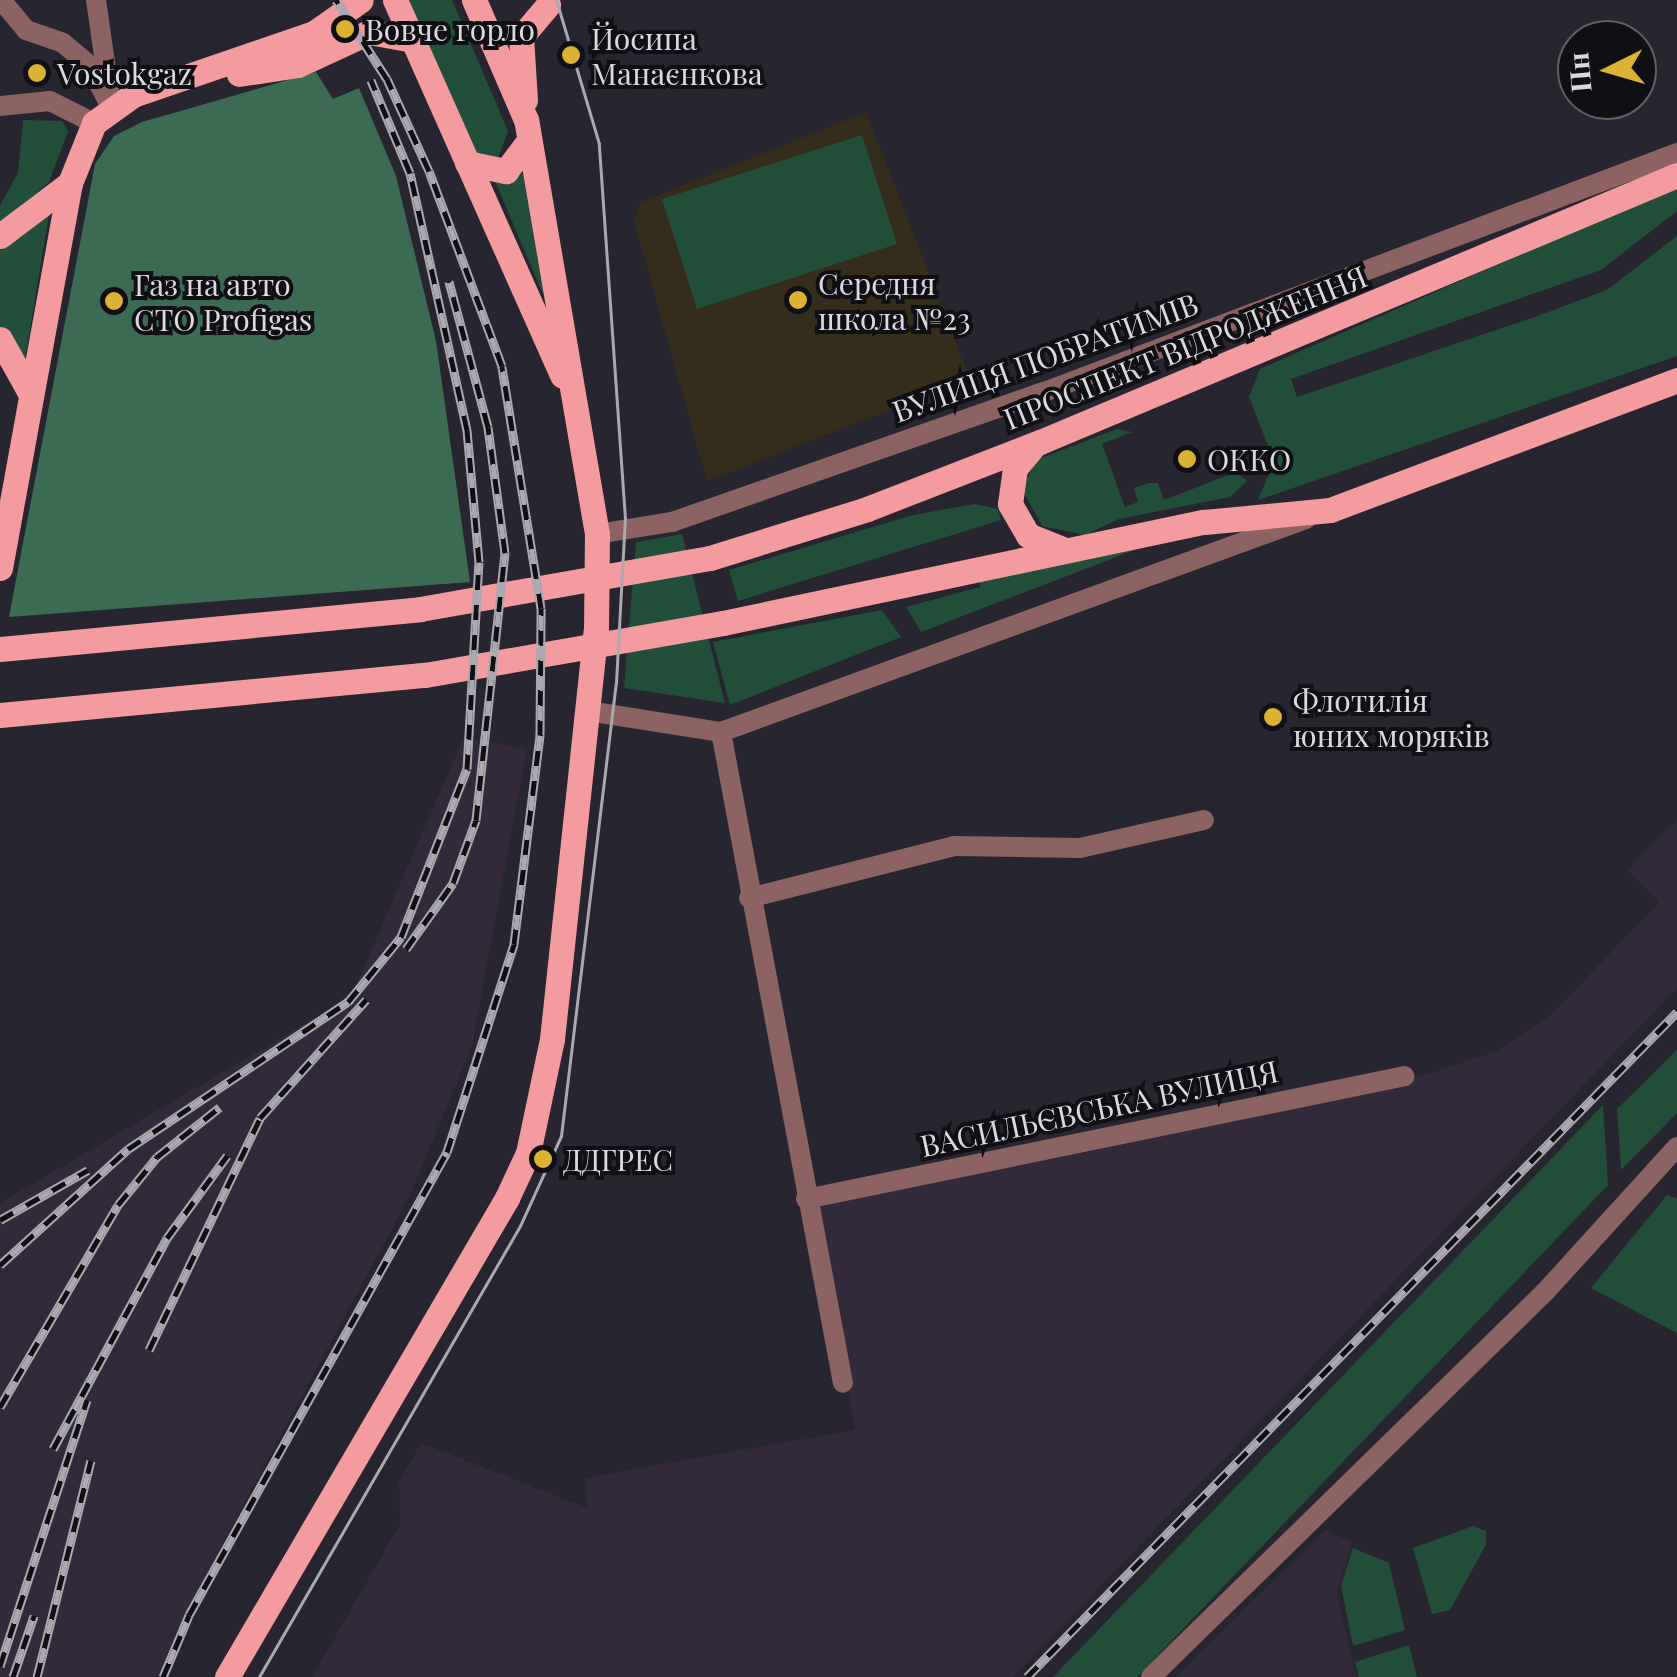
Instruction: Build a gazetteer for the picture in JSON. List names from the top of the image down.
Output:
{
  "streets": {
    "main road": ["ПРОСПЕКТ ВІДРОДЖЕННЯ"],
    "street": ["ВУЛИЦЯ ПОБРАТИМІВ", "ВАСИЛЬЄВСЬКА ВУЛИЦЯ"]
  },
  "places": [
    "Вовче горло",
    "Йосипа Манаєнкова",
    "Vostokgaz",
    "Середня школа №23",
    "Газ на авто СТО Profigas",
    "ОККО",
    "Флотилія юних моряків",
    "ДДГРЕС"
  ],
  "north": "left"
}
